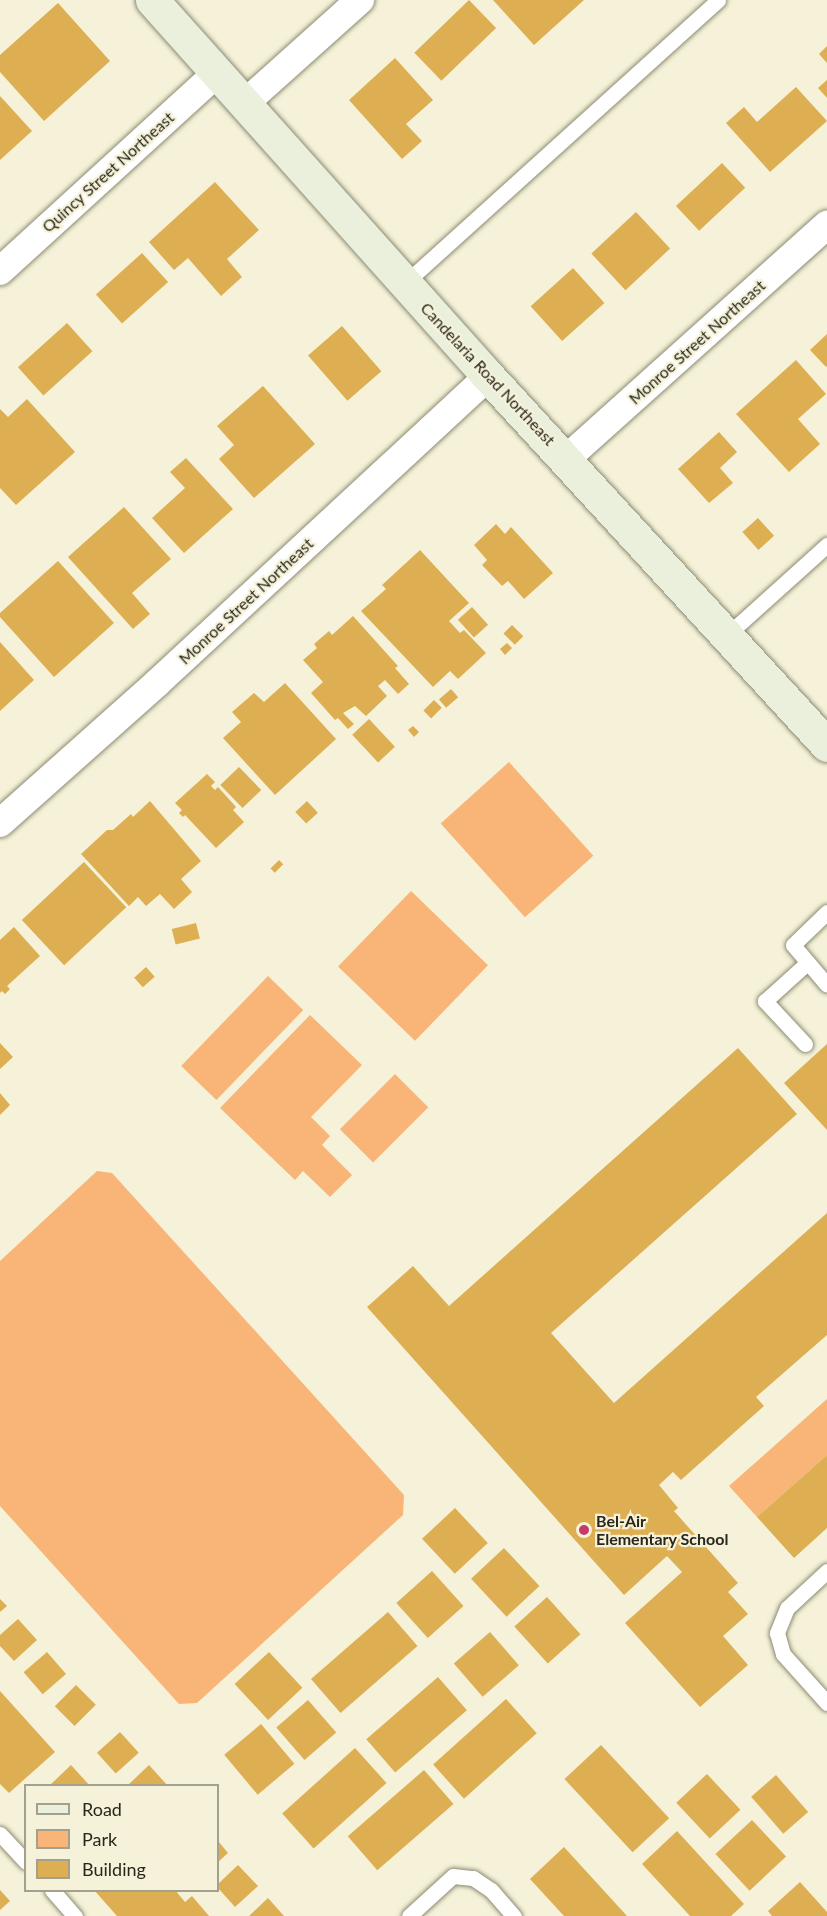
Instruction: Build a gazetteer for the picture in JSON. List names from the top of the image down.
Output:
{
  "streets": {
    "main road": ["Candelaria Road Northeast"],
    "street": ["Quincy Street Northeast", "Monroe Street Northeast"]
  },
  "crossings": [
    ["Quincy Street Northeast", "Candelaria Road Northeast"],
    ["Monroe Street Northeast", "Candelaria Road Northeast"]
  ],
  "places": ["Bel-Air Elementary School"],
  "legend": ["Road", "Park", "Building"]
}
